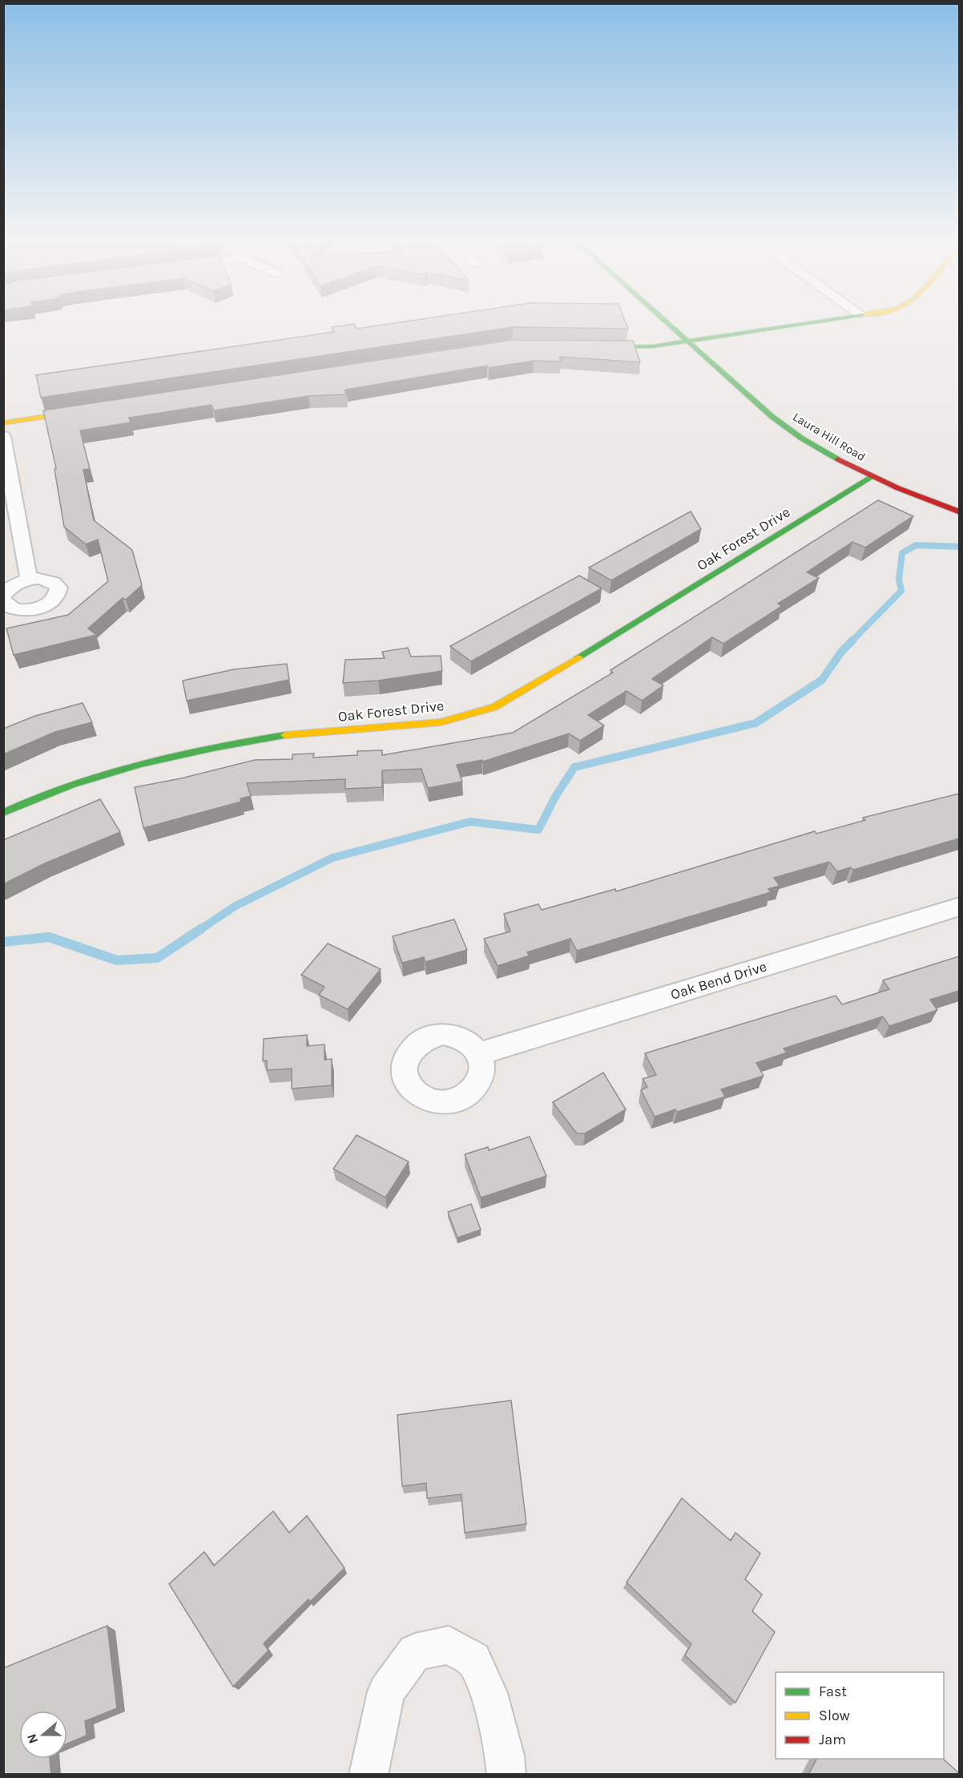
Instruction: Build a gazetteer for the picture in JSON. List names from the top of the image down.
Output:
{
  "streets": {
    "street": ["Laura Hill Road", "Oak Forest Drive", "Oak Bend Drive"]
  },
  "crossings": [
    ["Laura Hill Road", "Oak Forest Drive"]
  ],
  "legend": ["Fast", "Slow", "Jam"],
  "north": "left"
}
